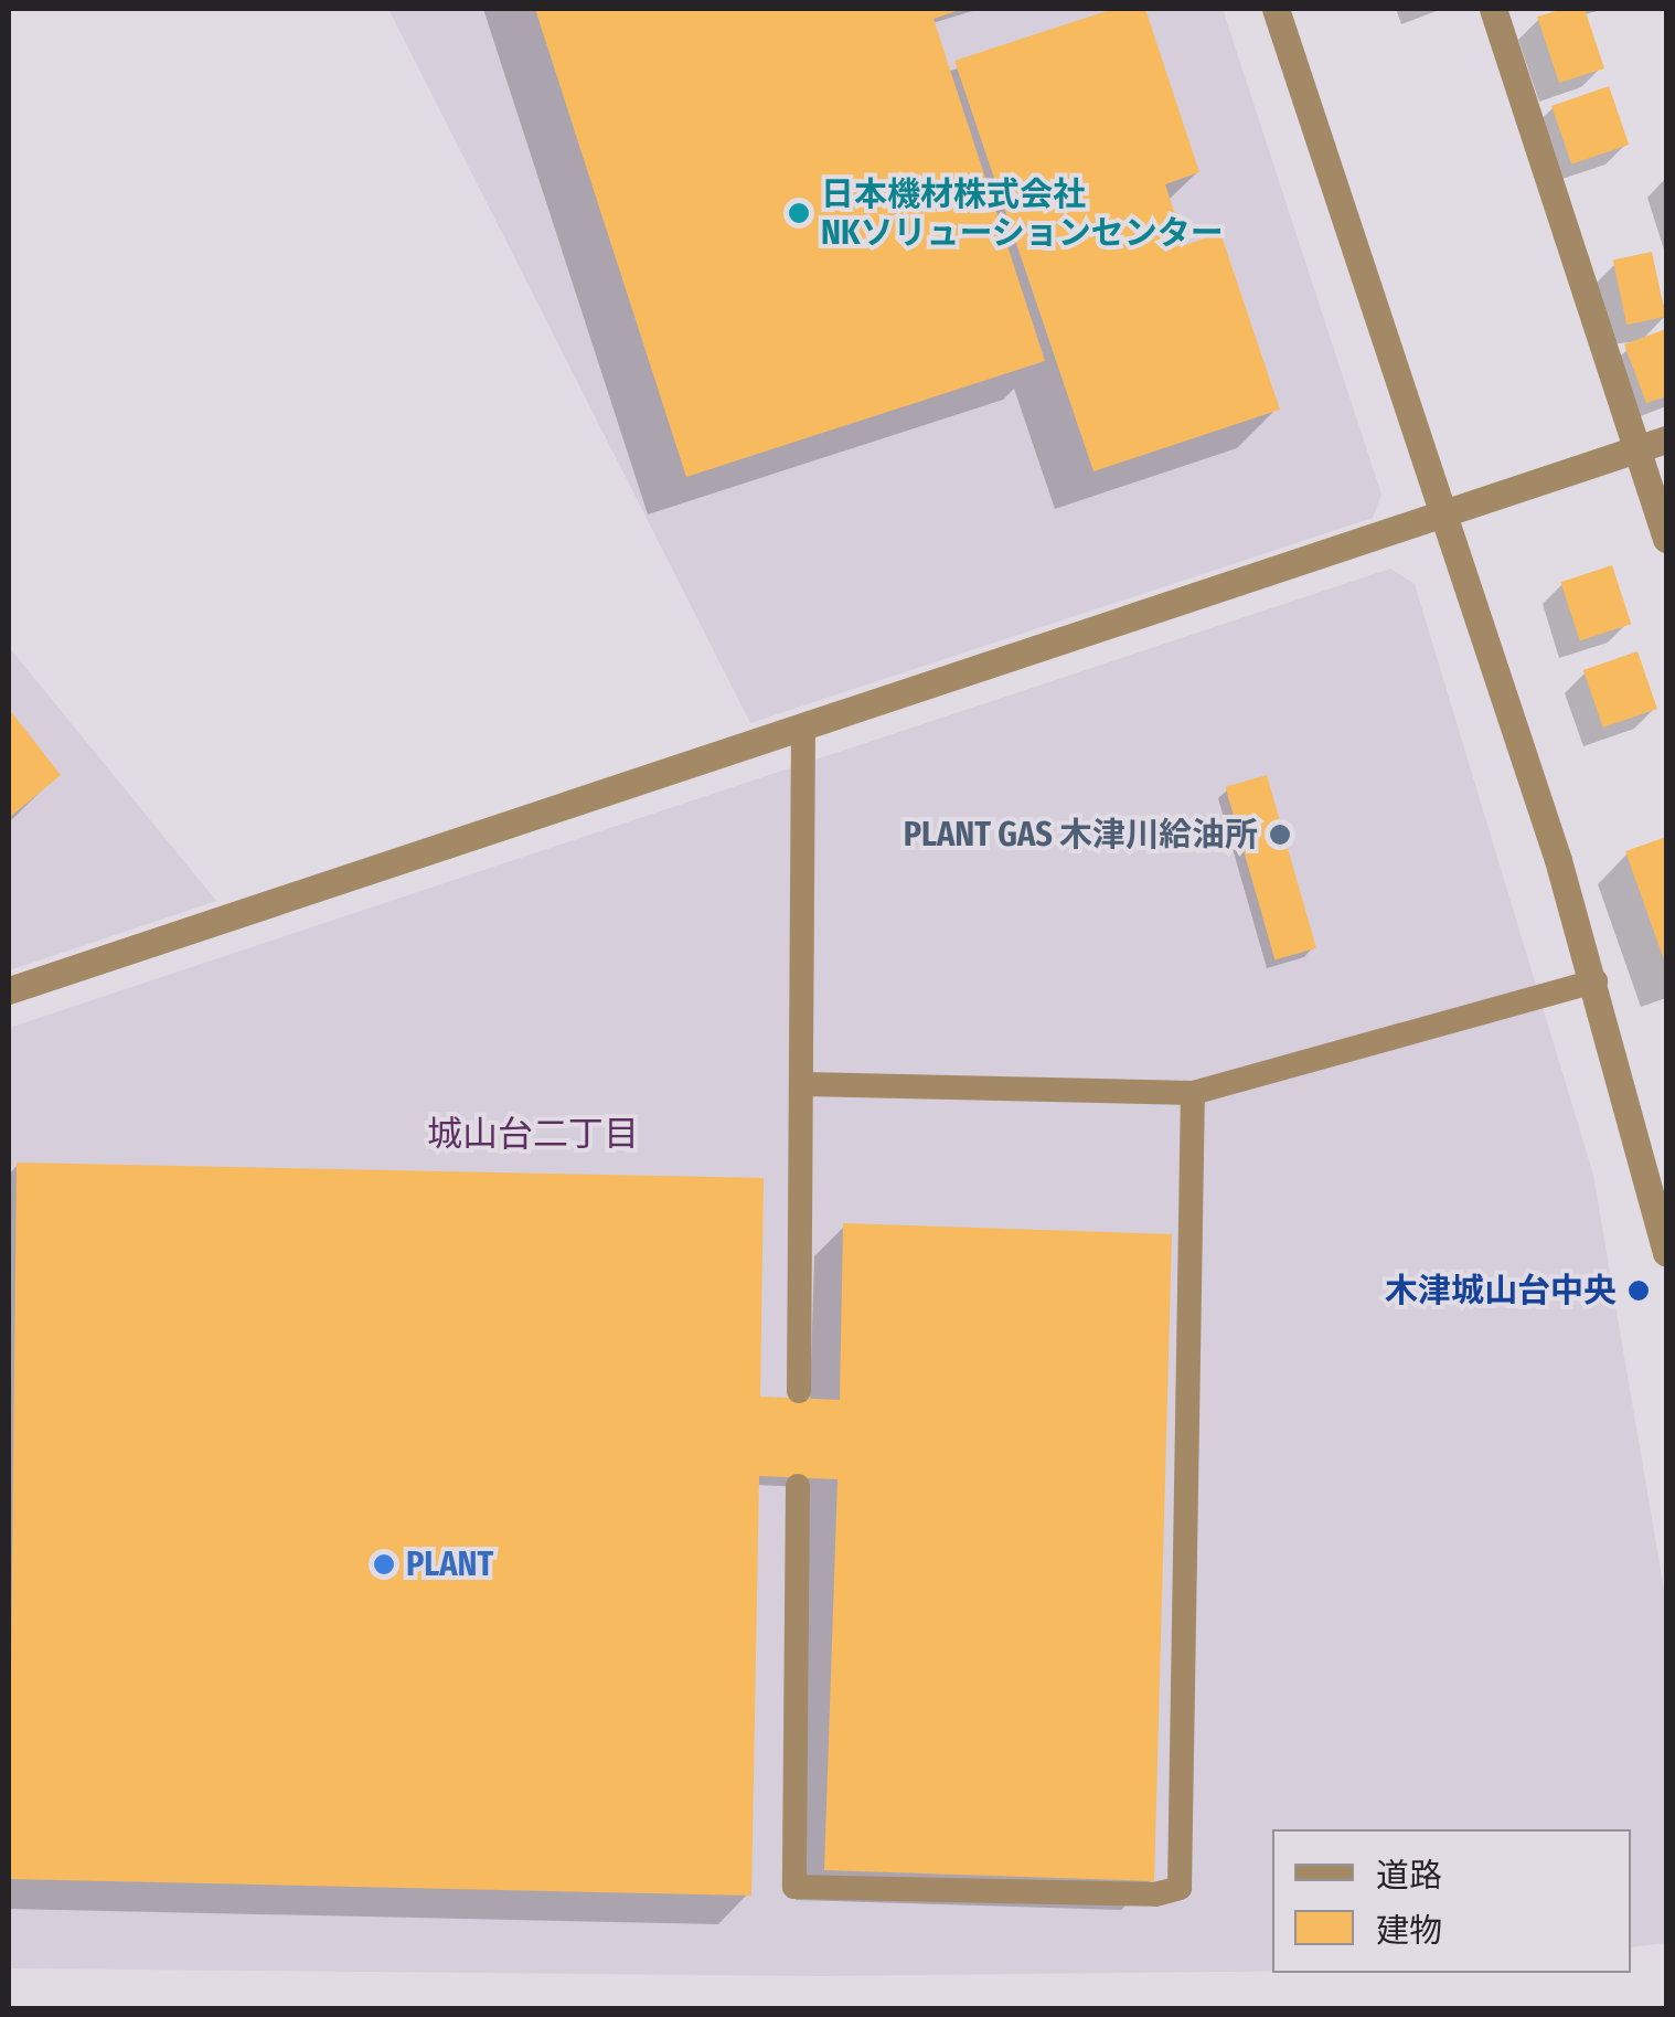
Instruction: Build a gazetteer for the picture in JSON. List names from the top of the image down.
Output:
{
  "districts": ["城山台二丁目"],
  "places": [
    "日本機材株式会社 NKソリューションセンター",
    "PLANT GAS 木津川給油所",
    "木津城山台中央",
    "PLANT"
  ],
  "legend": ["道路", "建物"]
}
